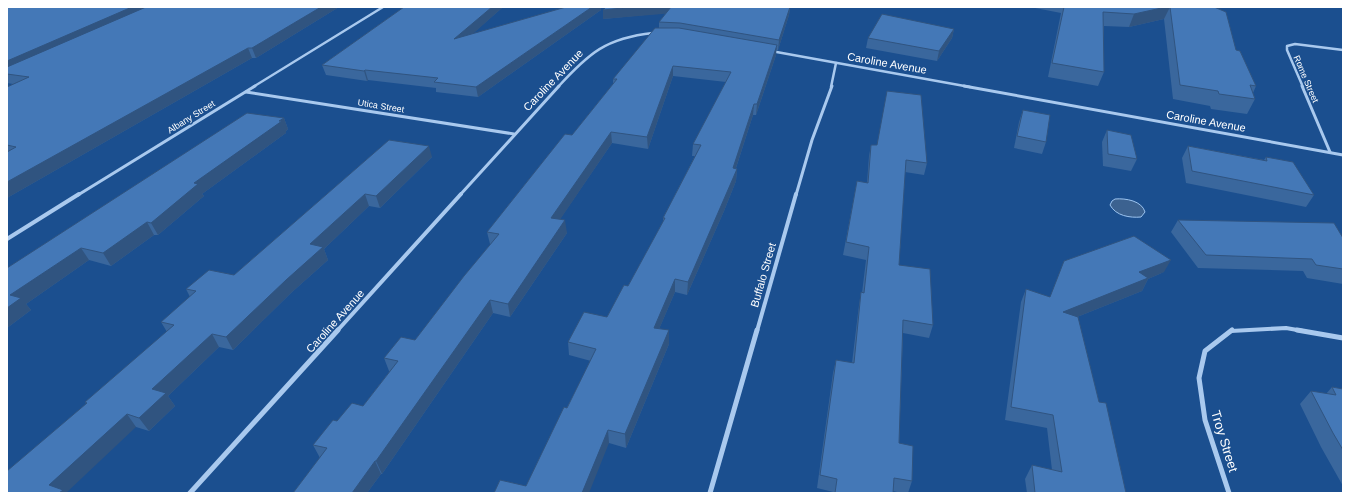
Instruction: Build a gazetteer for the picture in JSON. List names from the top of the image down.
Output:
{
  "streets": {
    "street": [
      "Caroline Avenue",
      "Rome Street",
      "Utica Street",
      "Albany Street",
      "Buffalo Street",
      "Troy Street"
    ]
  },
  "crossings": [
    ["Caroline Avenue", "Rome Street"],
    ["Caroline Avenue", "Utica Street"],
    ["Caroline Avenue", "Buffalo Street"],
    ["Utica Street", "Albany Street"]
  ]
}
